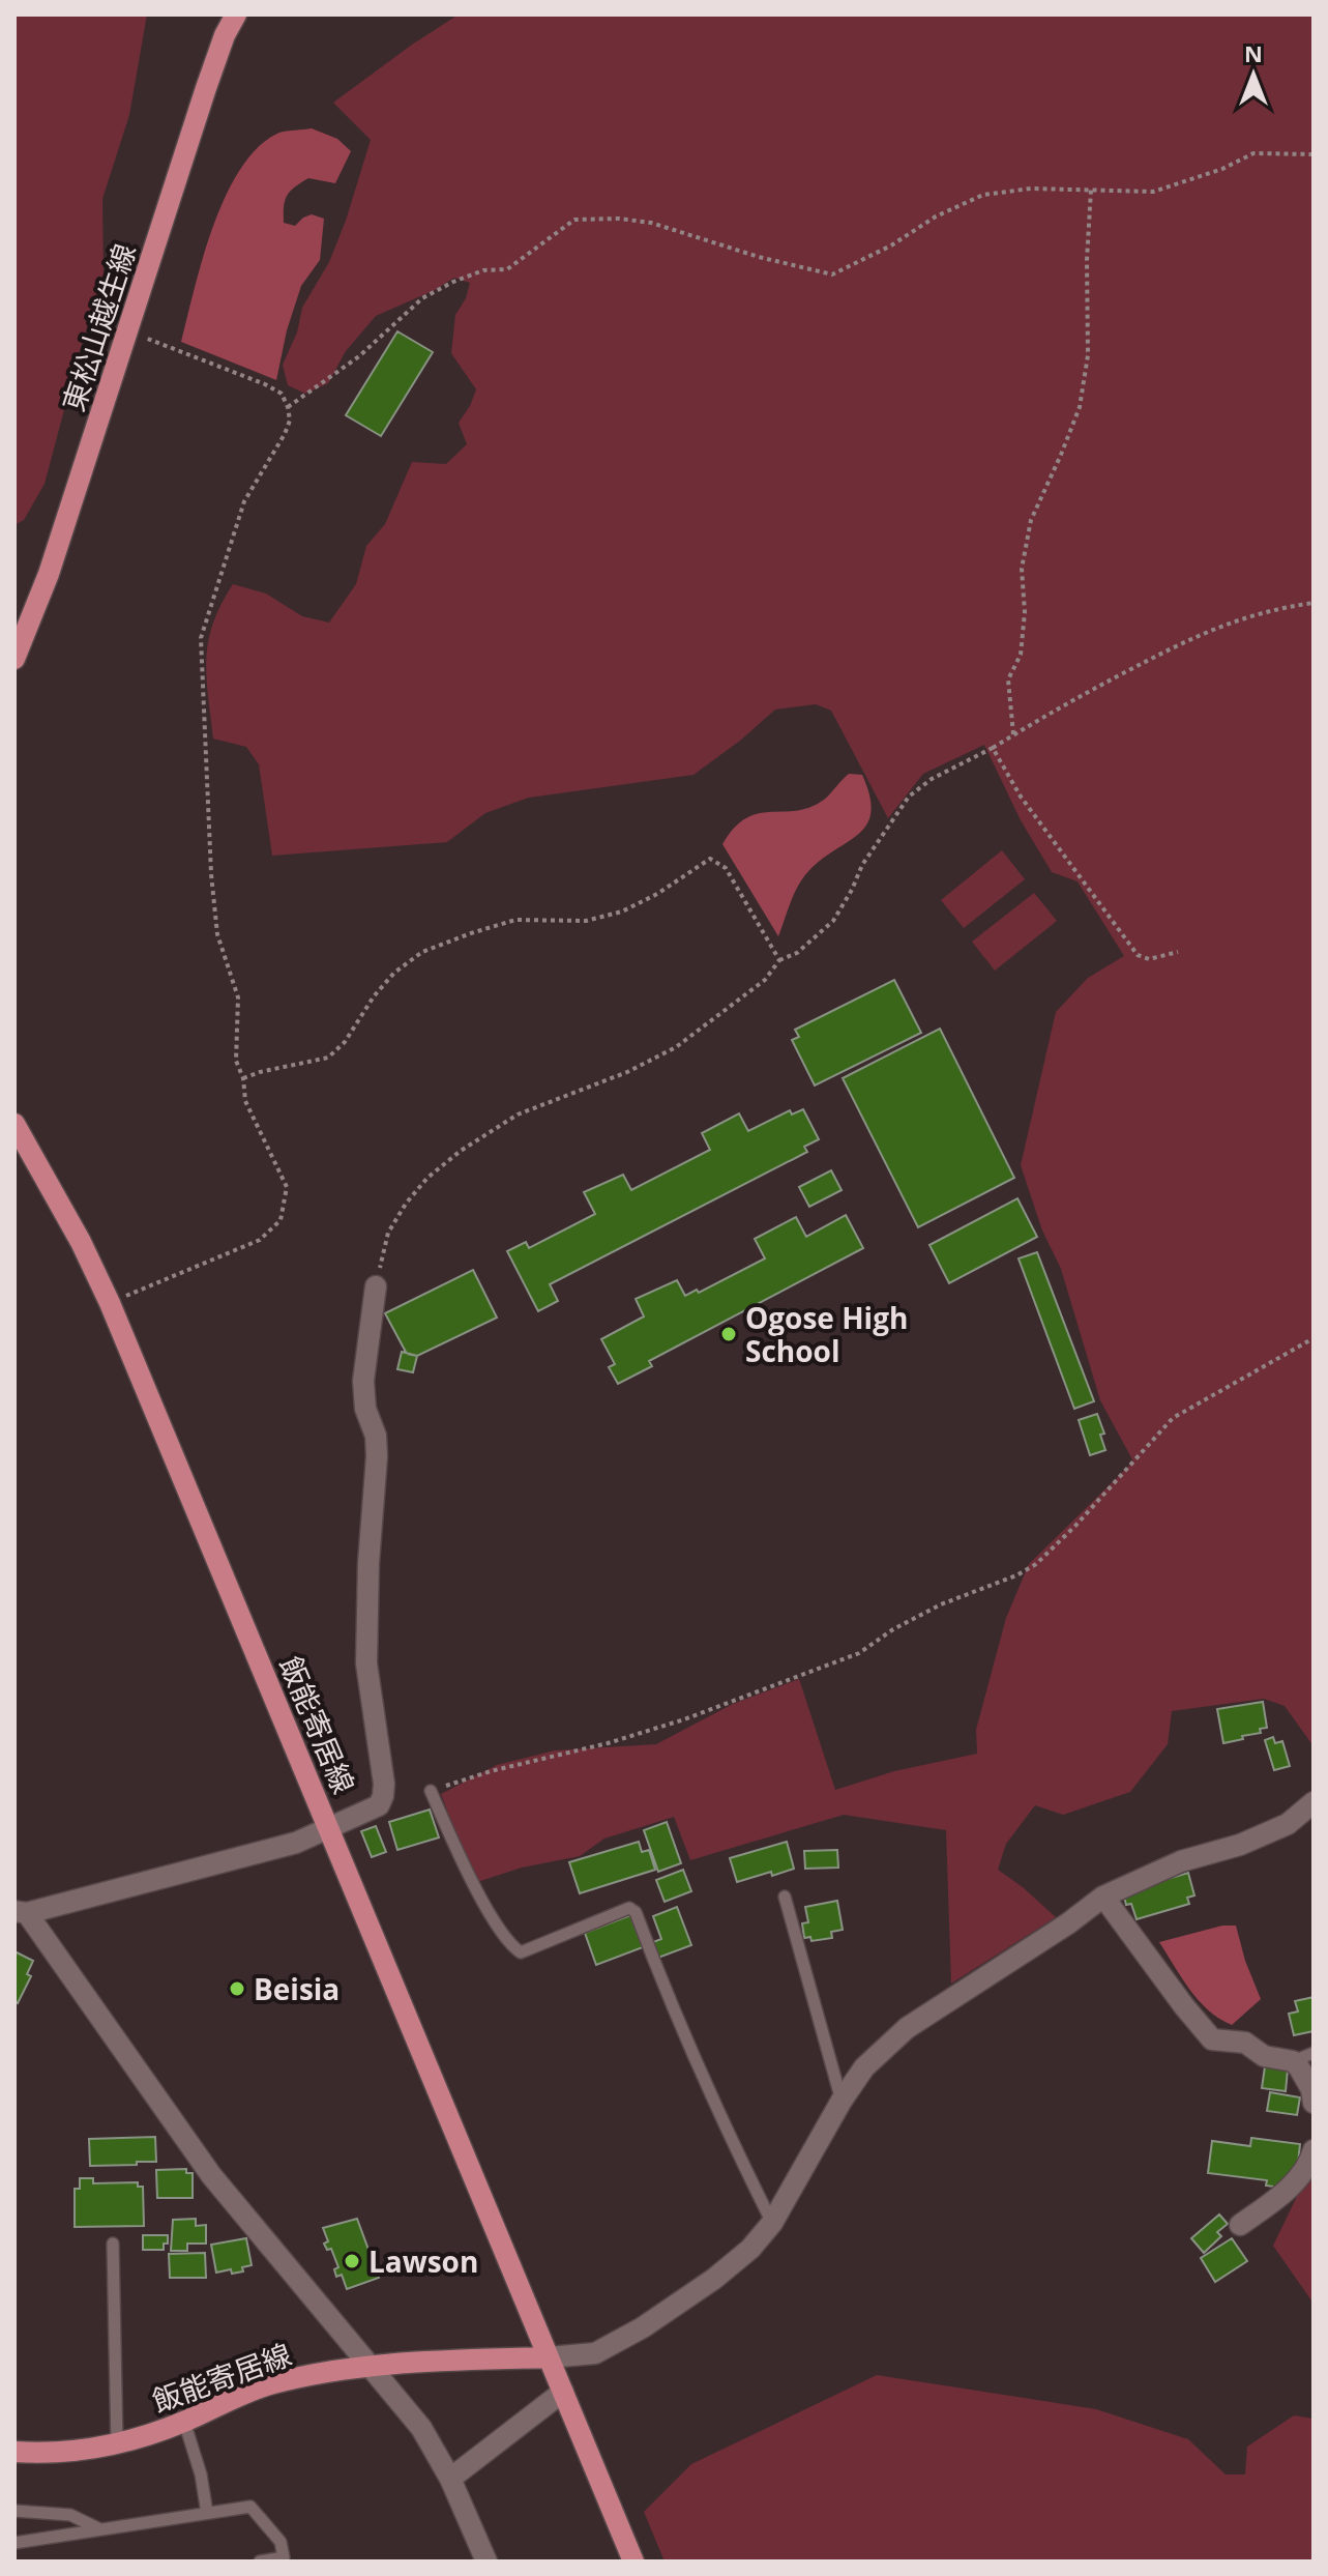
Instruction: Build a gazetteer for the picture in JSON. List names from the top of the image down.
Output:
{
  "streets": {
    "main road": ["東松山越生線", "飯能寄居線"]
  },
  "places": ["Ogose High School", "Beisia", "Lawson"],
  "north": "top"
}
